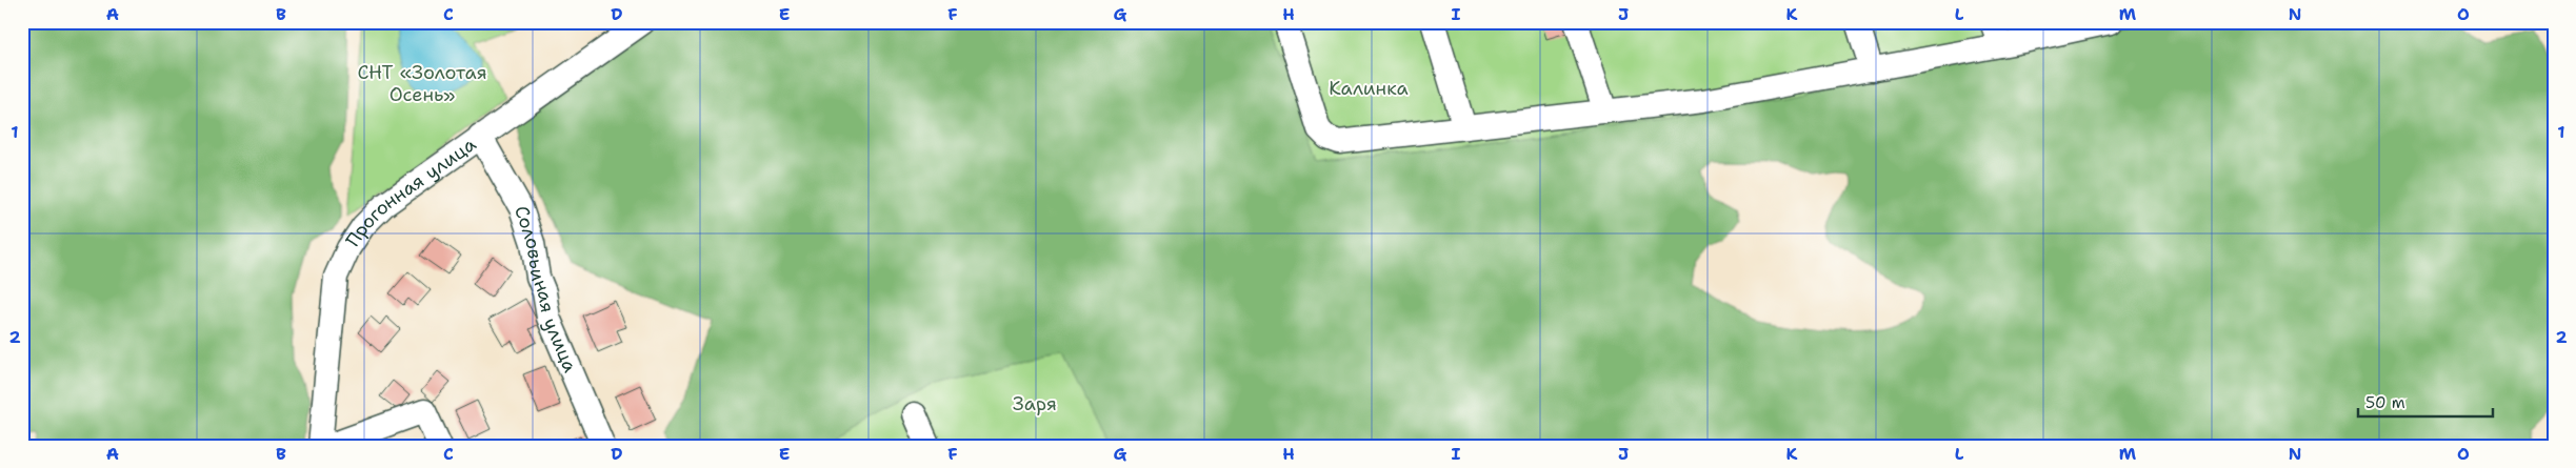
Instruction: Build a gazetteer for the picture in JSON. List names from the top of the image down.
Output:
{
  "streets": {
    "street": ["Прогонная улица", "Соловьиная улица"]
  },
  "crossings": [
    ["Прогонная улица", "Соловьиная улица"]
  ],
  "parks": ["СНТ «Золотая Осень»", "Калинка", "Заря"],
  "scale_bar": "50 m",
  "grid": {
    "columns": [
      "A",
      "B",
      "C",
      "D",
      "E",
      "F",
      "G",
      "H",
      "I",
      "J",
      "K",
      "L",
      "M",
      "N",
      "O"
    ],
    "rows": ["1", "2"]
  }
}
